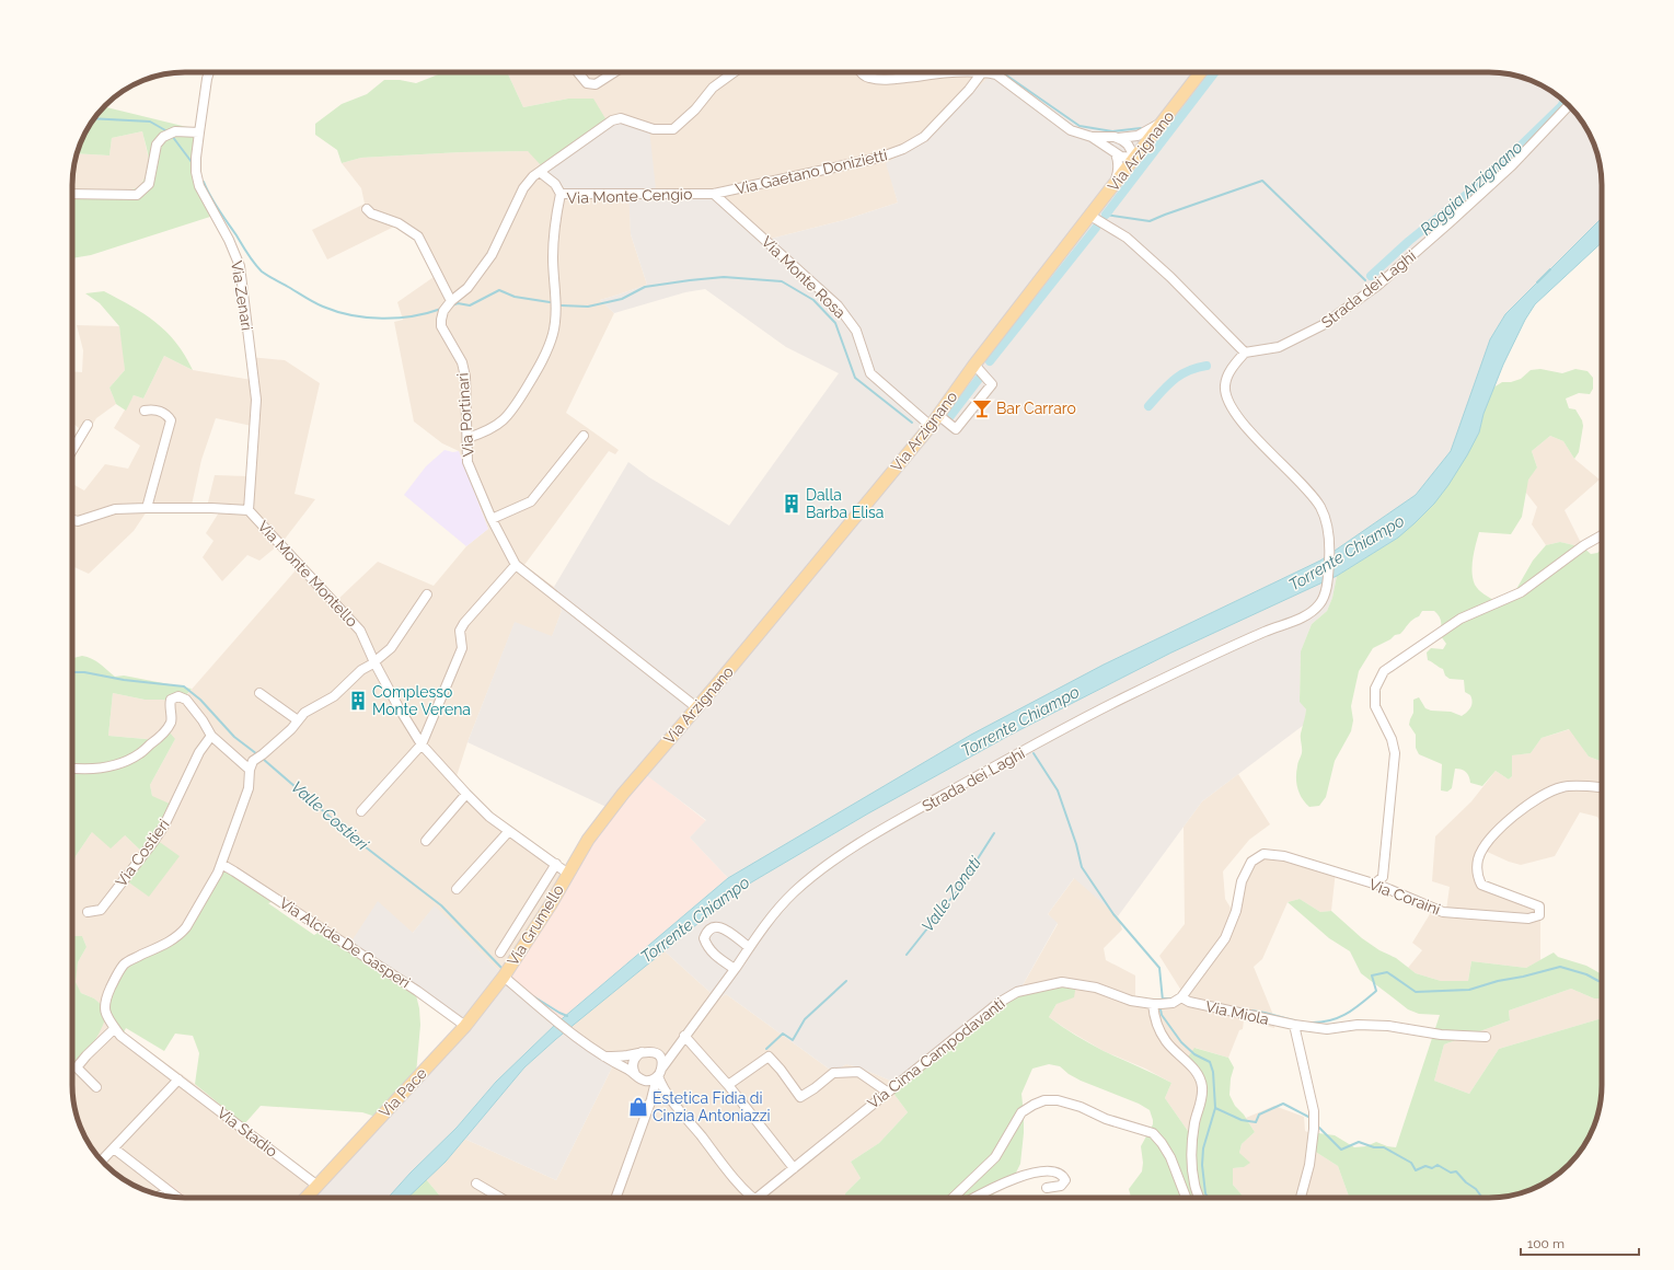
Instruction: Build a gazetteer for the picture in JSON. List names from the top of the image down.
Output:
{
  "streets": {
    "main road": ["Via Arzignano", "Via Grumello", "Via Pace"],
    "street": [
      "Via Gaetano Donizietti",
      "Via Monte Cengio",
      "Via Monte Rosa",
      "Strada dei Laghi",
      "Via Zenari",
      "Via Portinari",
      "Via Monte Montello",
      "Via Costieri",
      "Via Coraini",
      "Via Alcide De Gasperi",
      "Via Miola",
      "Via Cima Campodavanti",
      "Via Stadio"
    ]
  },
  "crossings": [
    ["Via Arzignano", "Via Monte Rosa"],
    ["Via Arzignano", "Via Portinari"],
    ["Via Arzignano", "Via Monte Montello"],
    ["Via Arzignano", "Via Grumello"],
    ["Via Gaetano Donizietti", "Via Monte Cengio"],
    ["Via Gaetano Donizietti", "Via Monte Rosa"],
    ["Via Monte Cengio", "Via Monte Rosa"],
    ["Via Monte Cengio", "Via Portinari"],
    ["Via Zenari", "Via Monte Montello"],
    ["Via Monte Montello", "Via Grumello"],
    ["Via Coraini", "Via Miola"],
    ["Via Coraini", "Via Cima Campodavanti"],
    ["Via Grumello", "Via Pace"],
    ["Via Alcide De Gasperi", "Via Pace"],
    ["Via Alcide De Gasperi", "Via Stadio"],
    ["Via Miola", "Via Cima Campodavanti"],
    ["Via Pace", "Via Stadio"]
  ],
  "water": [
    "Roggia Arzignano",
    "Torrente Chiampo",
    "Valle Costieri",
    "Valle Zonati"
  ],
  "places": {
    "bar": ["Bar Carraro"],
    "building": ["Dalla Barba Elisa", "Complesso Monte Verena"],
    "shop": ["Estetica Fidia di Cinzia Antoniazzi"]
  },
  "scale_bar": "100 m"
}
